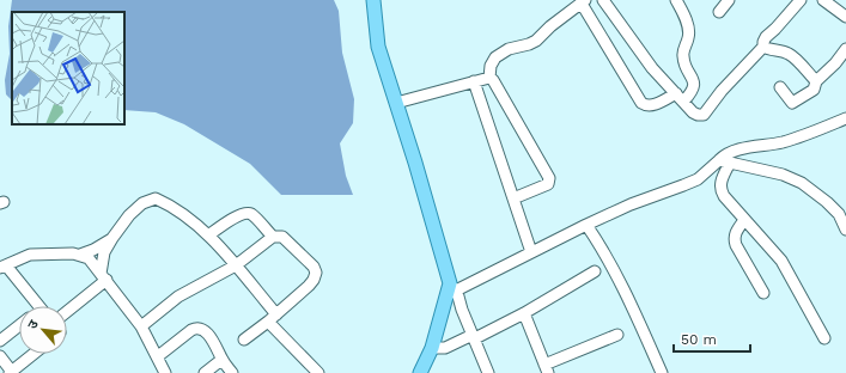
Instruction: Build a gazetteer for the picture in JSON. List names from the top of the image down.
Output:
{
  "scale_bar": "50 m",
  "north": "top left"
}
